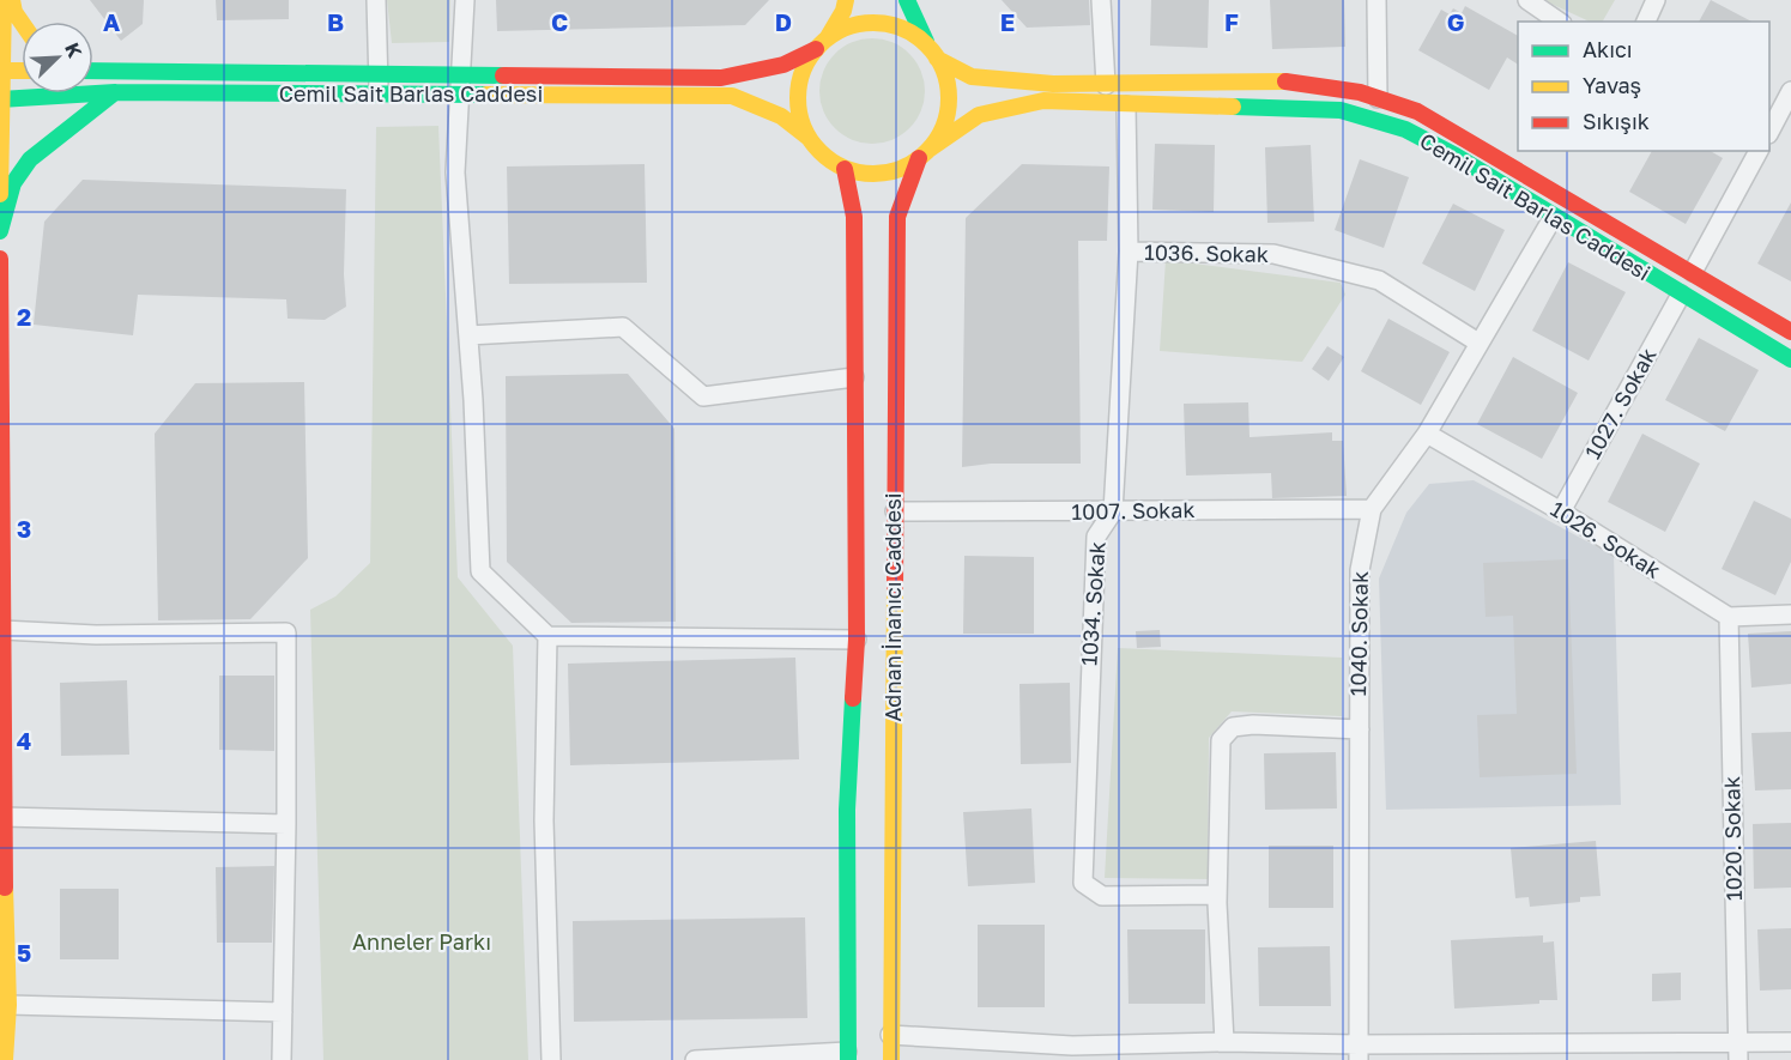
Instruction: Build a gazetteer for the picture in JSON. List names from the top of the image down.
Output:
{
  "streets": {
    "street": [
      "Cemil Sait Barlas Caddesi",
      "1036. Sokak",
      "1027. Sokak",
      "1007. Sokak",
      "1026. Sokak",
      "1034. Sokak",
      "Adnan İnanıcı Caddesi",
      "1040. Sokak",
      "1020. Sokak"
    ]
  },
  "crossings": [
    ["Cemil Sait Barlas Caddesi", "1027. Sokak"],
    ["Cemil Sait Barlas Caddesi", "1034. Sokak"],
    ["Cemil Sait Barlas Caddesi", "Adnan İnanıcı Caddesi"],
    ["Cemil Sait Barlas Caddesi", "1040. Sokak"],
    ["1036. Sokak", "1034. Sokak"],
    ["1036. Sokak", "1040. Sokak"],
    ["1027. Sokak", "1026. Sokak"],
    ["1007. Sokak", "1034. Sokak"],
    ["1007. Sokak", "Adnan İnanıcı Caddesi"],
    ["1007. Sokak", "1040. Sokak"],
    ["1026. Sokak", "1040. Sokak"],
    ["1026. Sokak", "1020. Sokak"]
  ],
  "parks": ["Anneler Parkı"],
  "legend": ["Akıcı", "Yavaş", "Sıkışık"],
  "north": "top right",
  "grid": {
    "columns": [
      "A",
      "B",
      "C",
      "D",
      "E",
      "F",
      "G"
    ],
    "rows": [
      "2",
      "3",
      "4",
      "5"
    ]
  }
}
